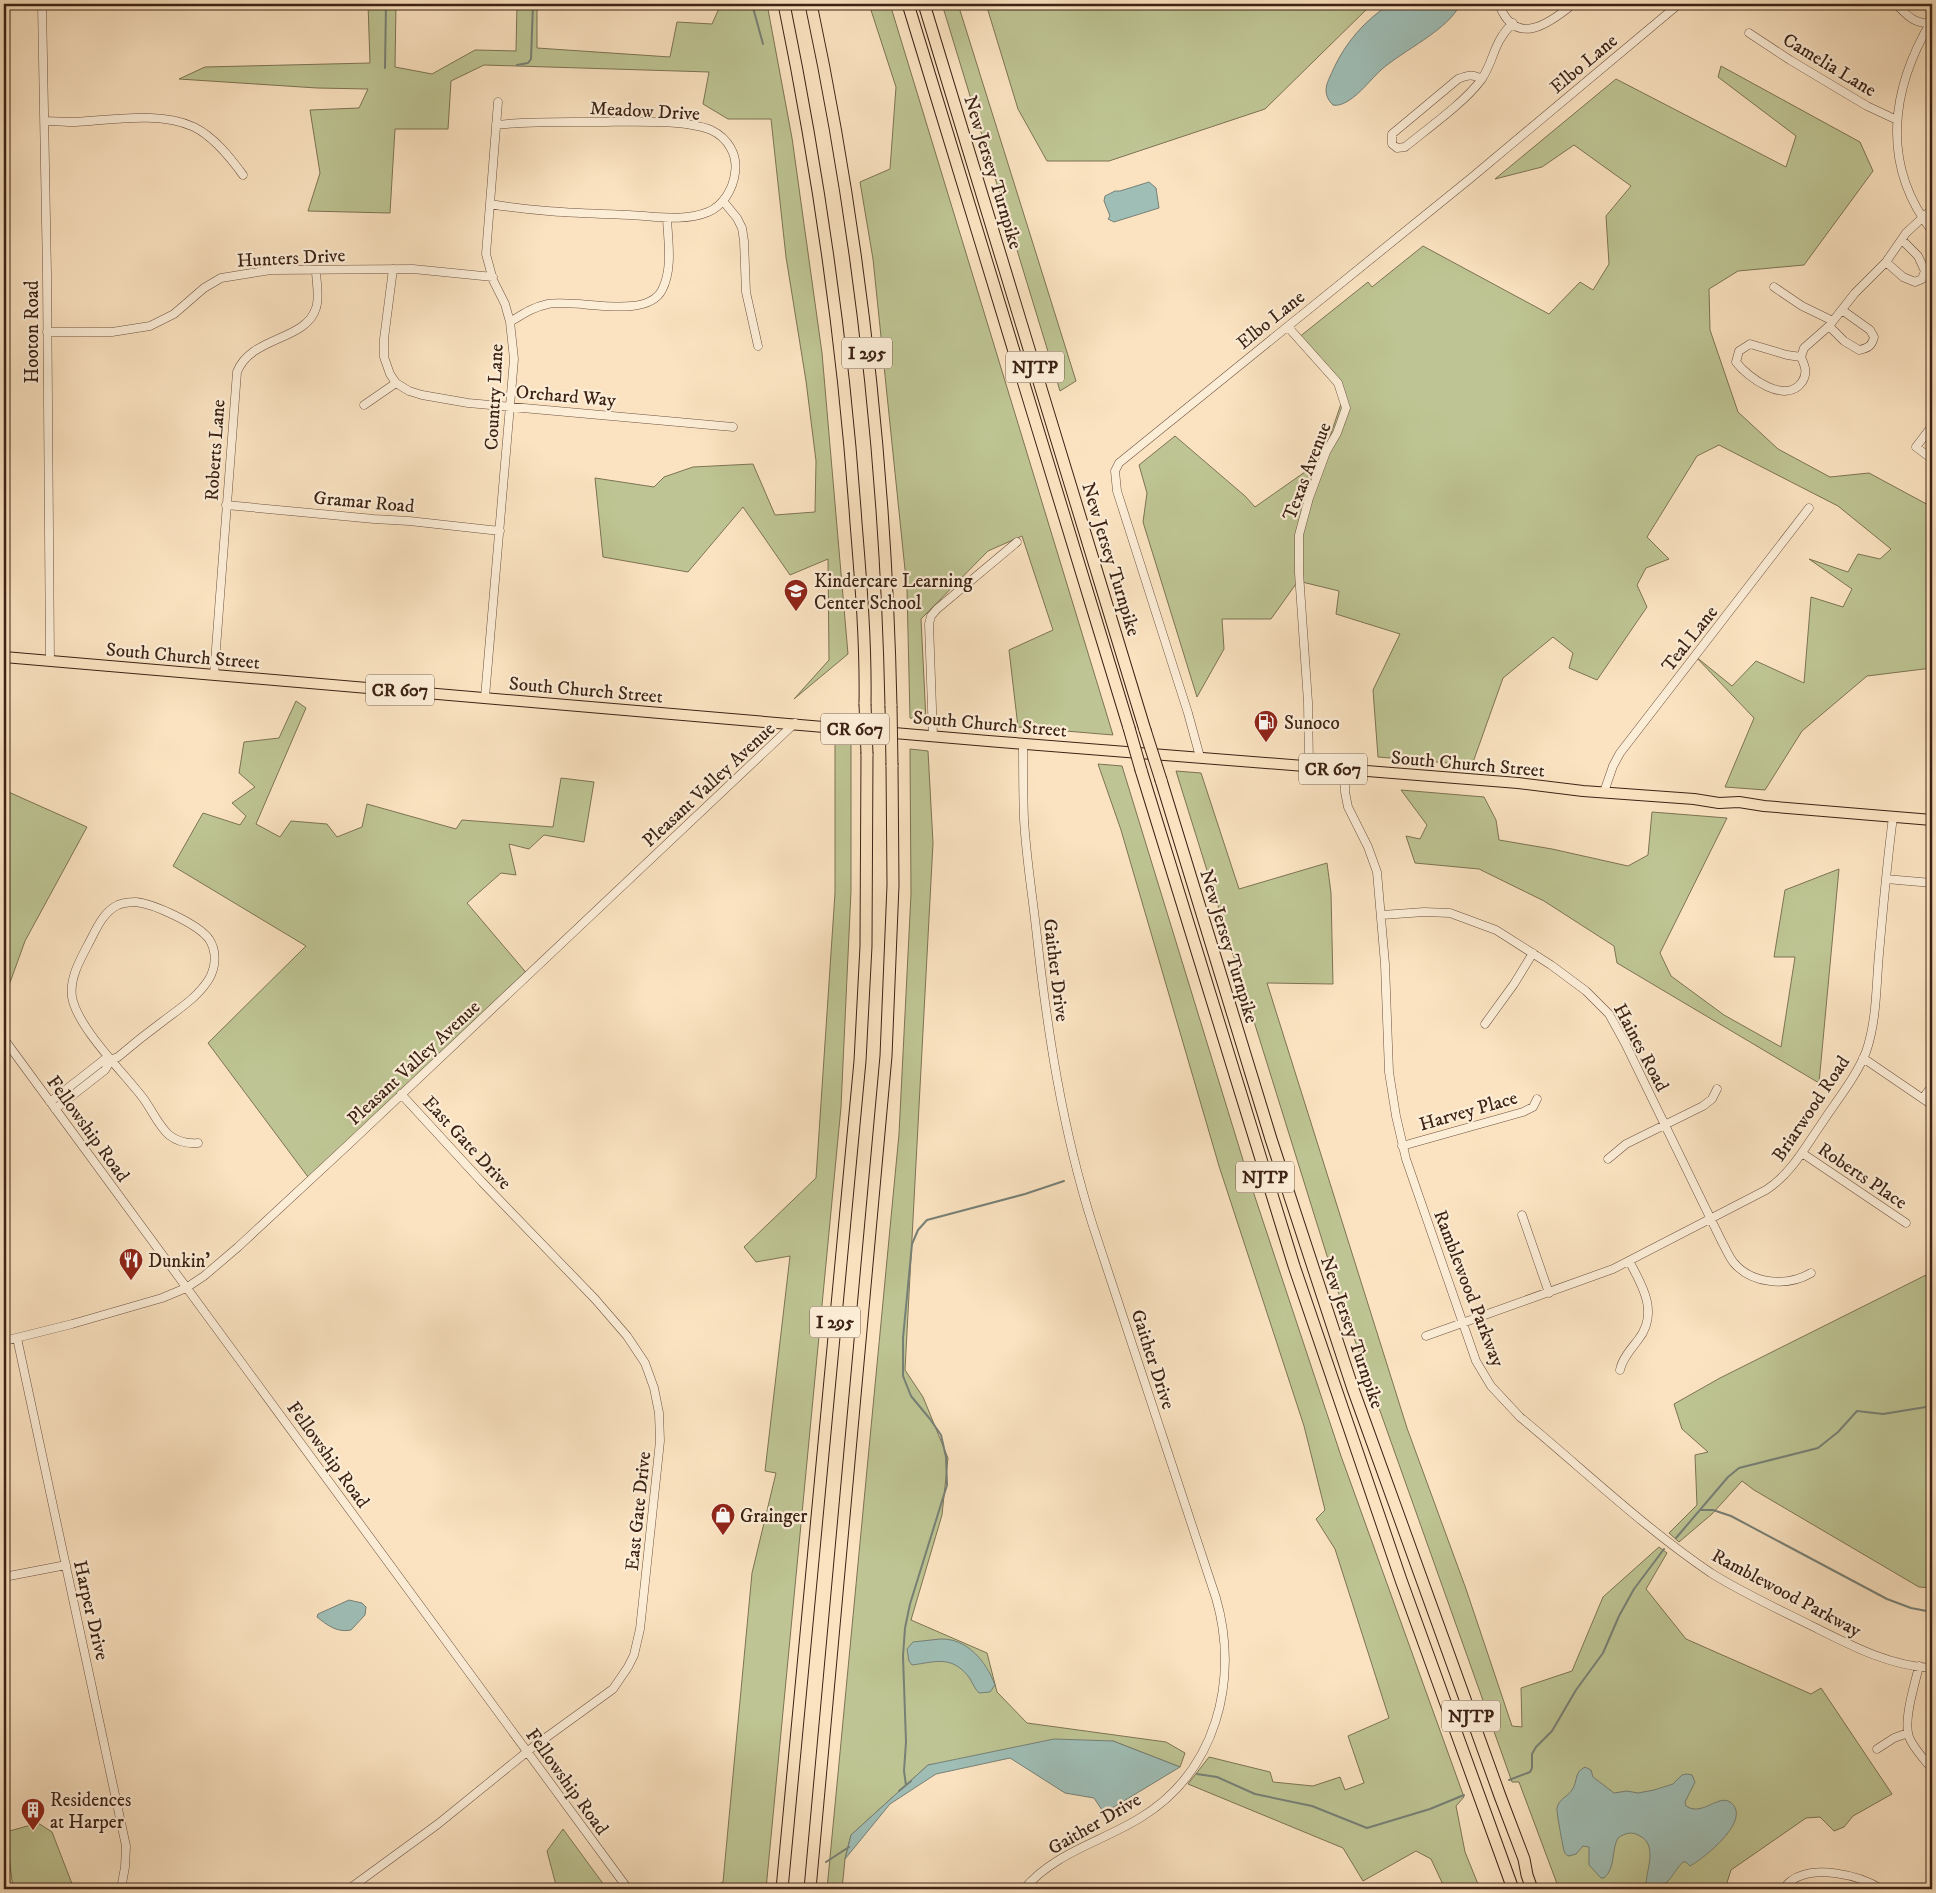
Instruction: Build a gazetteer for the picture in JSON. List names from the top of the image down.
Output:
{
  "streets": {
    "highway": ["New Jersey Turnpike", "I 295", "NJTP"],
    "main road": ["South Church Street", "CR 607"],
    "street": [
      "Elbo Lane",
      "Camelia Lane",
      "Meadow Drive",
      "Hunters Drive",
      "Hooton Road",
      "Orchard Way",
      "Country Lane",
      "Roberts Lane",
      "Texas Avenue",
      "Gramar Road",
      "Teal Lane",
      "Pleasant Valley Avenue",
      "Gaither Drive",
      "Haines Road",
      "Briarwood Road",
      "Harvey Place",
      "Fellowship Road",
      "East Gate Drive",
      "Roberts Place",
      "Ramblewood Parkway",
      "Harper Drive"
    ]
  },
  "crossings": [
    ["Elbo Lane", "Texas Avenue"],
    ["Elbo Lane", "South Church Street"],
    ["Meadow Drive", "Country Lane"],
    ["Hunters Drive", "Hooton Road"],
    ["Hunters Drive", "Orchard Way"],
    ["Hunters Drive", "Country Lane"],
    ["Hunters Drive", "Roberts Lane"],
    ["Hooton Road", "South Church Street"],
    ["Orchard Way", "Country Lane"],
    ["Country Lane", "Gramar Road"],
    ["Country Lane", "South Church Street"],
    ["Roberts Lane", "Gramar Road"],
    ["Roberts Lane", "South Church Street"],
    ["Texas Avenue", "South Church Street"],
    ["Teal Lane", "South Church Street"],
    ["South Church Street", "Pleasant Valley Avenue"],
    ["South Church Street", "Gaither Drive"],
    ["South Church Street", "Briarwood Road"],
    ["South Church Street", "Ramblewood Parkway"],
    ["Pleasant Valley Avenue", "Fellowship Road"],
    ["Pleasant Valley Avenue", "East Gate Drive"],
    ["Pleasant Valley Avenue", "Harper Drive"],
    ["Haines Road", "Briarwood Road"],
    ["Haines Road", "Ramblewood Parkway"],
    ["Briarwood Road", "Roberts Place"],
    ["Briarwood Road", "Ramblewood Parkway"],
    ["Harvey Place", "Ramblewood Parkway"],
    ["Fellowship Road", "East Gate Drive"]
  ],
  "places": {
    "school or university": ["Kindercare Learning Center School"],
    "fuel station": ["Sunoco"],
    "restaurant": ["Dunkin'"],
    "shop": ["Grainger"],
    "building": ["Residences at Harper"]
  }
}
